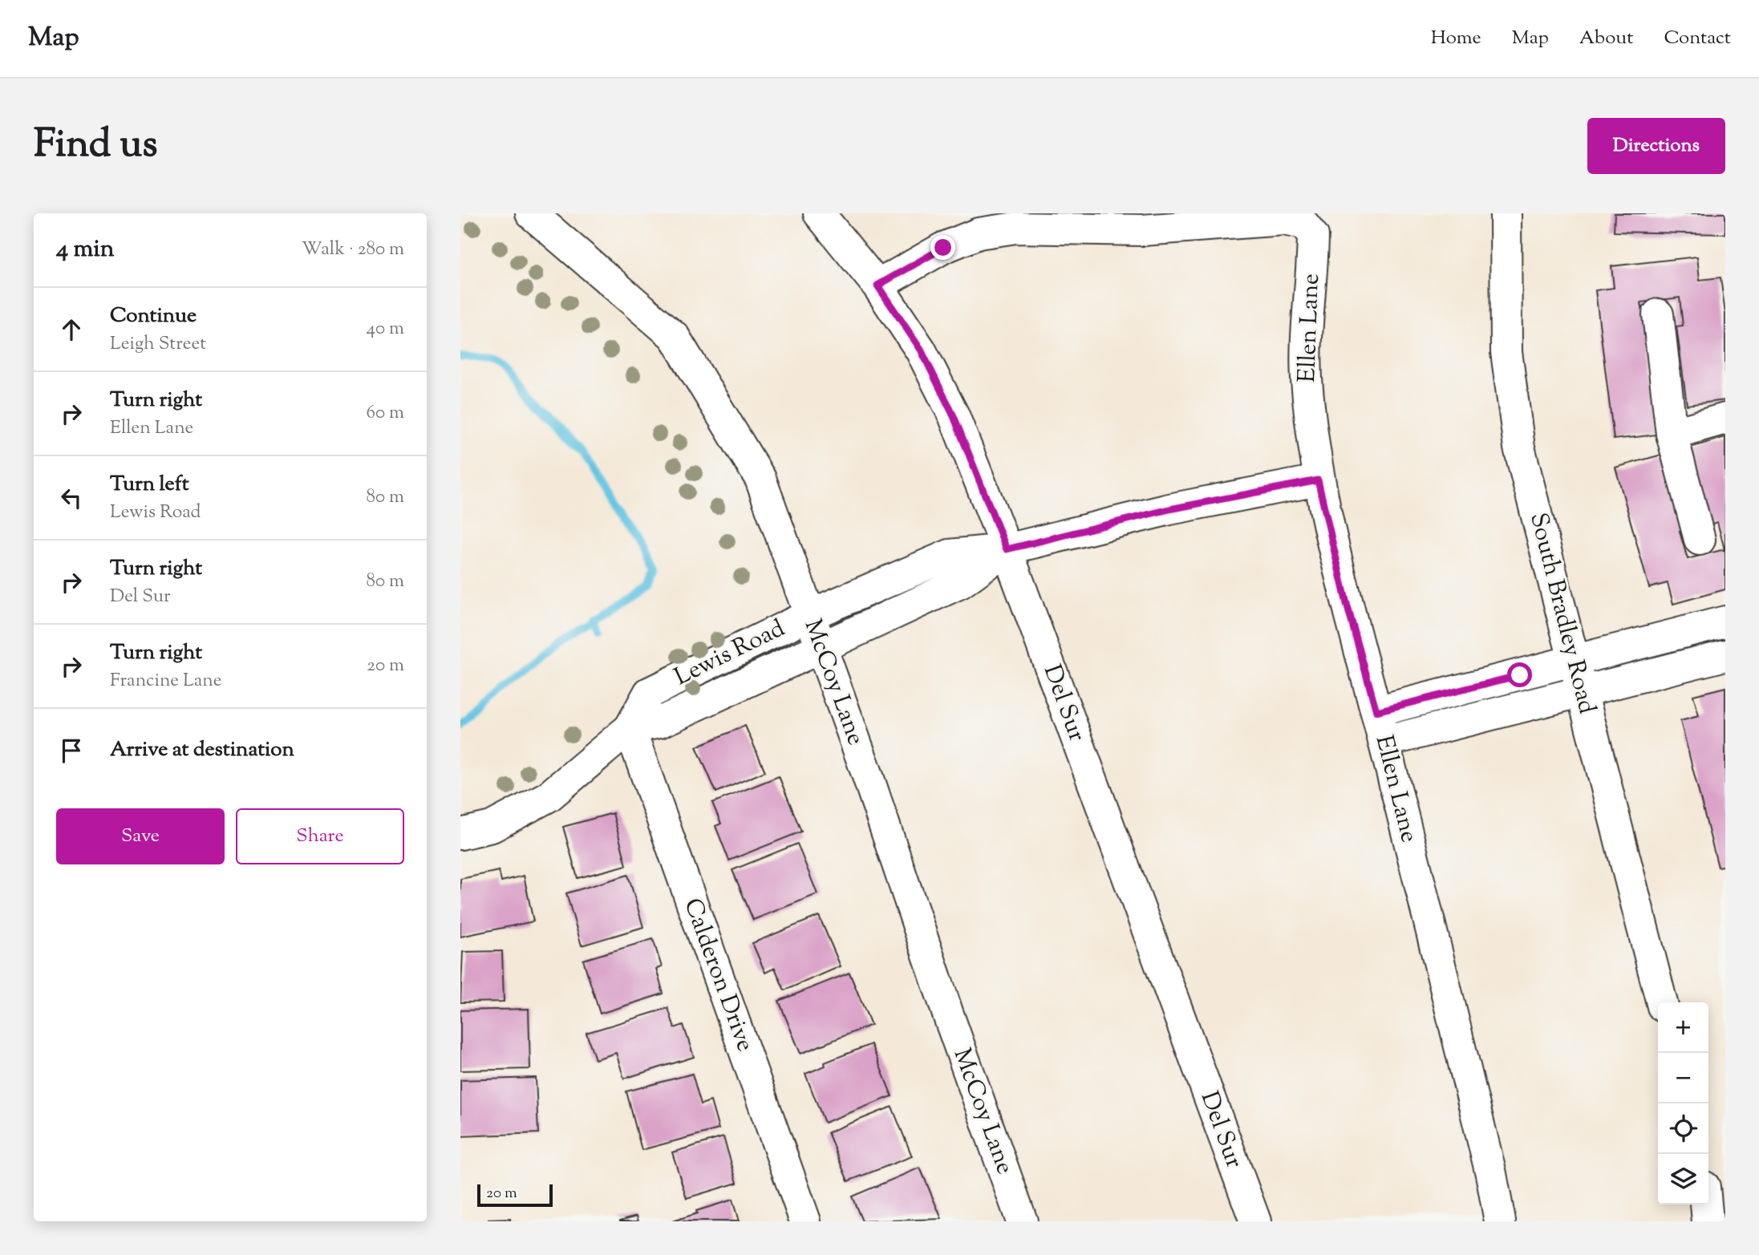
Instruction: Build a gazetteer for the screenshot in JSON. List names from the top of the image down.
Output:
{
  "streets": {
    "street": [
      "Ellen Lane",
      "South Bradley Road",
      "Lewis Road",
      "McCoy Lane",
      "Del Sur",
      "Calderon Drive"
    ]
  },
  "crossings": [
    ["Ellen Lane", "Lewis Road"],
    ["Ellen Lane", "Del Sur"],
    ["Lewis Road", "McCoy Lane"],
    ["Lewis Road", "Del Sur"],
    ["Lewis Road", "Calderon Drive"]
  ],
  "scale_bar": "20 m",
  "page": {
    "header": "Map",
    "nav": [
      "Home",
      "Map",
      "About",
      "Contact"
    ],
    "title": "Find us",
    "buttons": [
      "Directions",
      ["Save", "Share"]
    ],
    "heading": ["4 min", "Walk · 280 m"],
    "list": [
      ["Continue", "Leigh Street", "40 m"],
      ["Turn right", "Ellen Lane", "60 m"],
      ["Turn left", "Lewis Road", "80 m"],
      ["Turn right", "Del Sur", "80 m"],
      ["Turn right", "Francine Lane", "20 m"],
      "Arrive at destination"
    ],
    "map_buttons": ["+", "−"],
    "scale": "20 m"
  }
}
